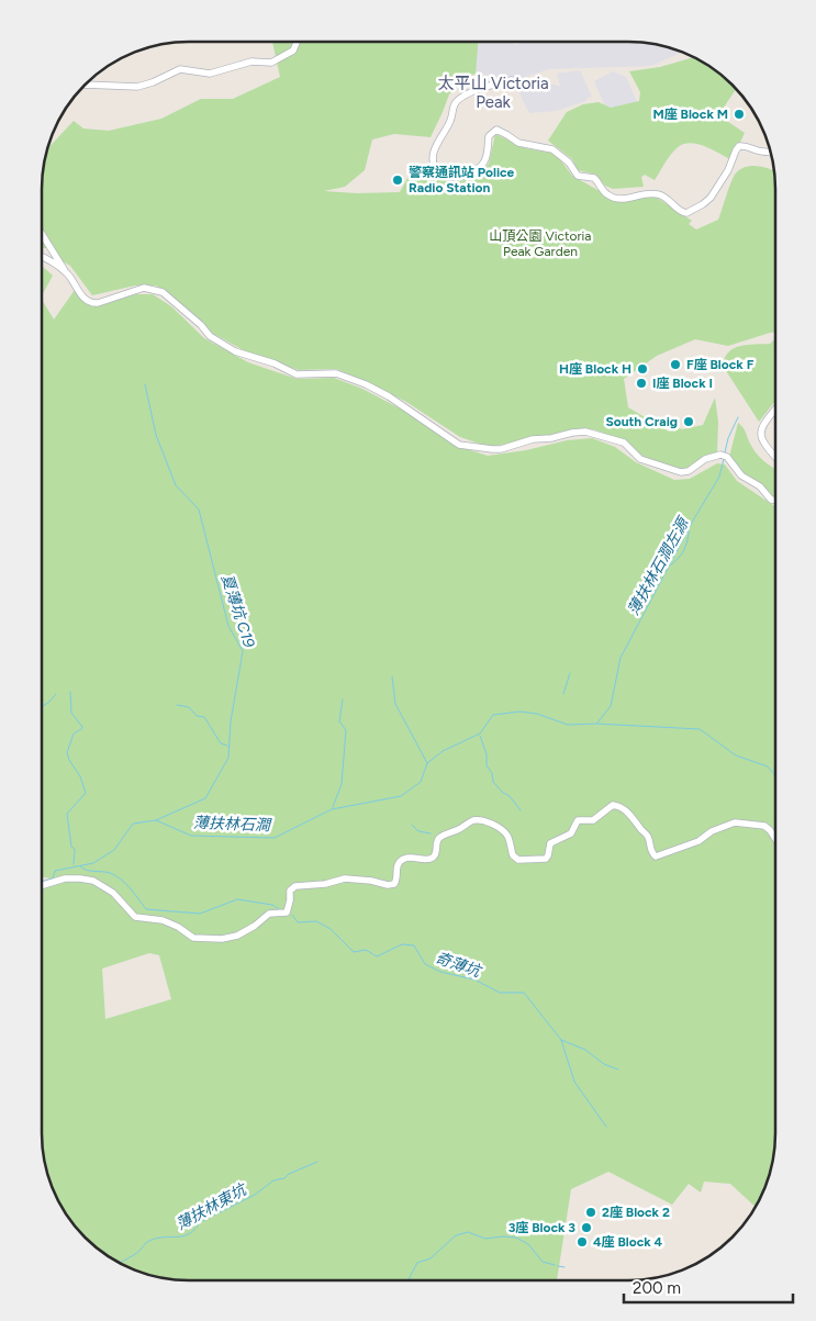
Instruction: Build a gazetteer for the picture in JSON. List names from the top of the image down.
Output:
{
  "districts": ["太平山 Victoria Peak"],
  "water": [
    "薄扶林石澗左源",
    "夏薄坑 C19",
    "薄扶林石澗",
    "奇薄坑",
    "薄扶林東坑"
  ],
  "parks": ["山頂公園 Victoria Peak Garden"],
  "places": [
    "M座 Block M",
    "警察通訊站 Police Radio Station",
    "F座 Block F",
    "H座 Block H",
    "I座 Block I",
    "South Craig",
    "2座 Block 2",
    "3座 Block 3",
    "4座 Block 4"
  ],
  "scale_bar": "200 m"
}
